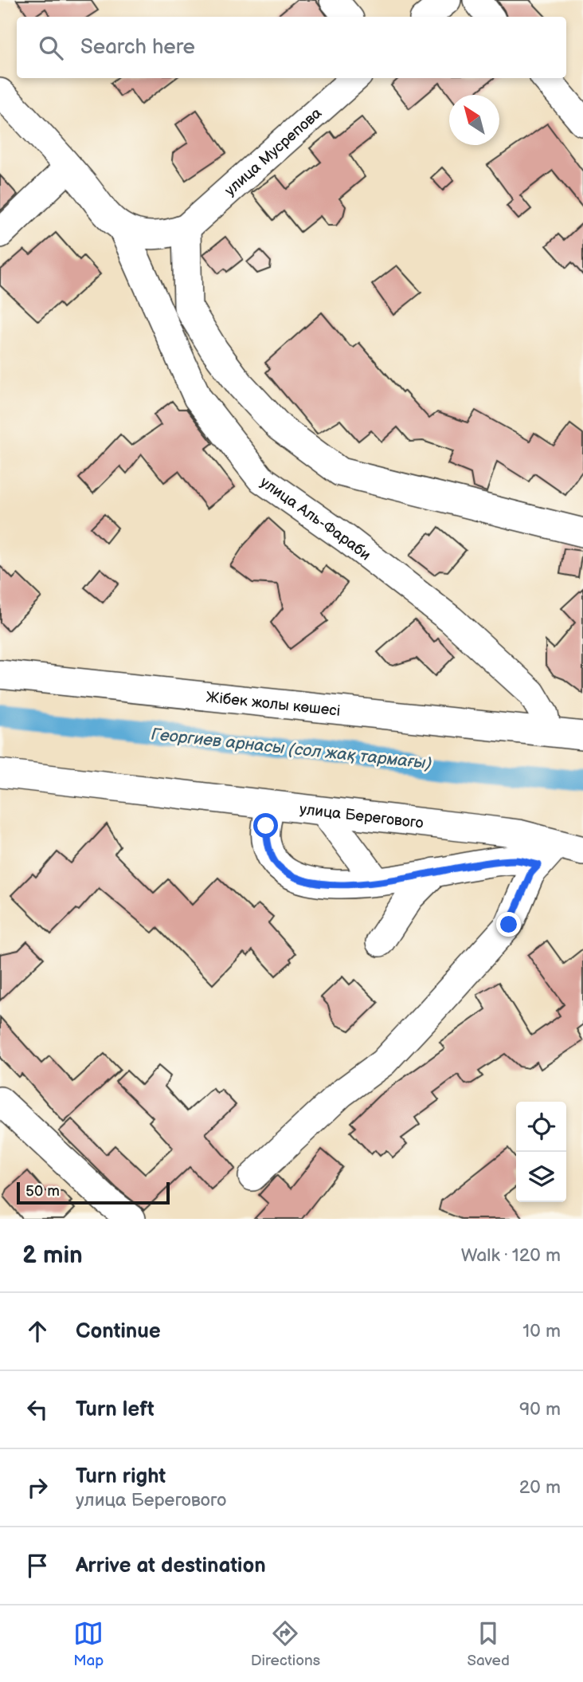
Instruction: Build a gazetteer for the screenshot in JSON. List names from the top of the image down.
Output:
{
  "streets": {
    "street": [
      "улица Мусрепова",
      "улица Аль-Фараби",
      "Жібек жолы көшесі",
      "улица Берегового"
    ]
  },
  "crossings": [
    ["улица Мусрепова", "улица Аль-Фараби"],
    ["улица Аль-Фараби", "Жібек жолы көшесі"]
  ],
  "water": ["Георгиев арнасы (сол жақ тармағы)"],
  "scale_bar": "50 m",
  "north": "top left",
  "page": {
    "search": "Search here",
    "scale": "50 m",
    "heading": ["2 min", "Walk · 120 m"],
    "list": [
      ["Continue", "10 m"],
      ["Turn left", "90 m"],
      ["Turn right", "улица Берегового", "20 m"],
      "Arrive at destination"
    ],
    "nav": ["Map", "Directions", "Saved"]
  }
}
